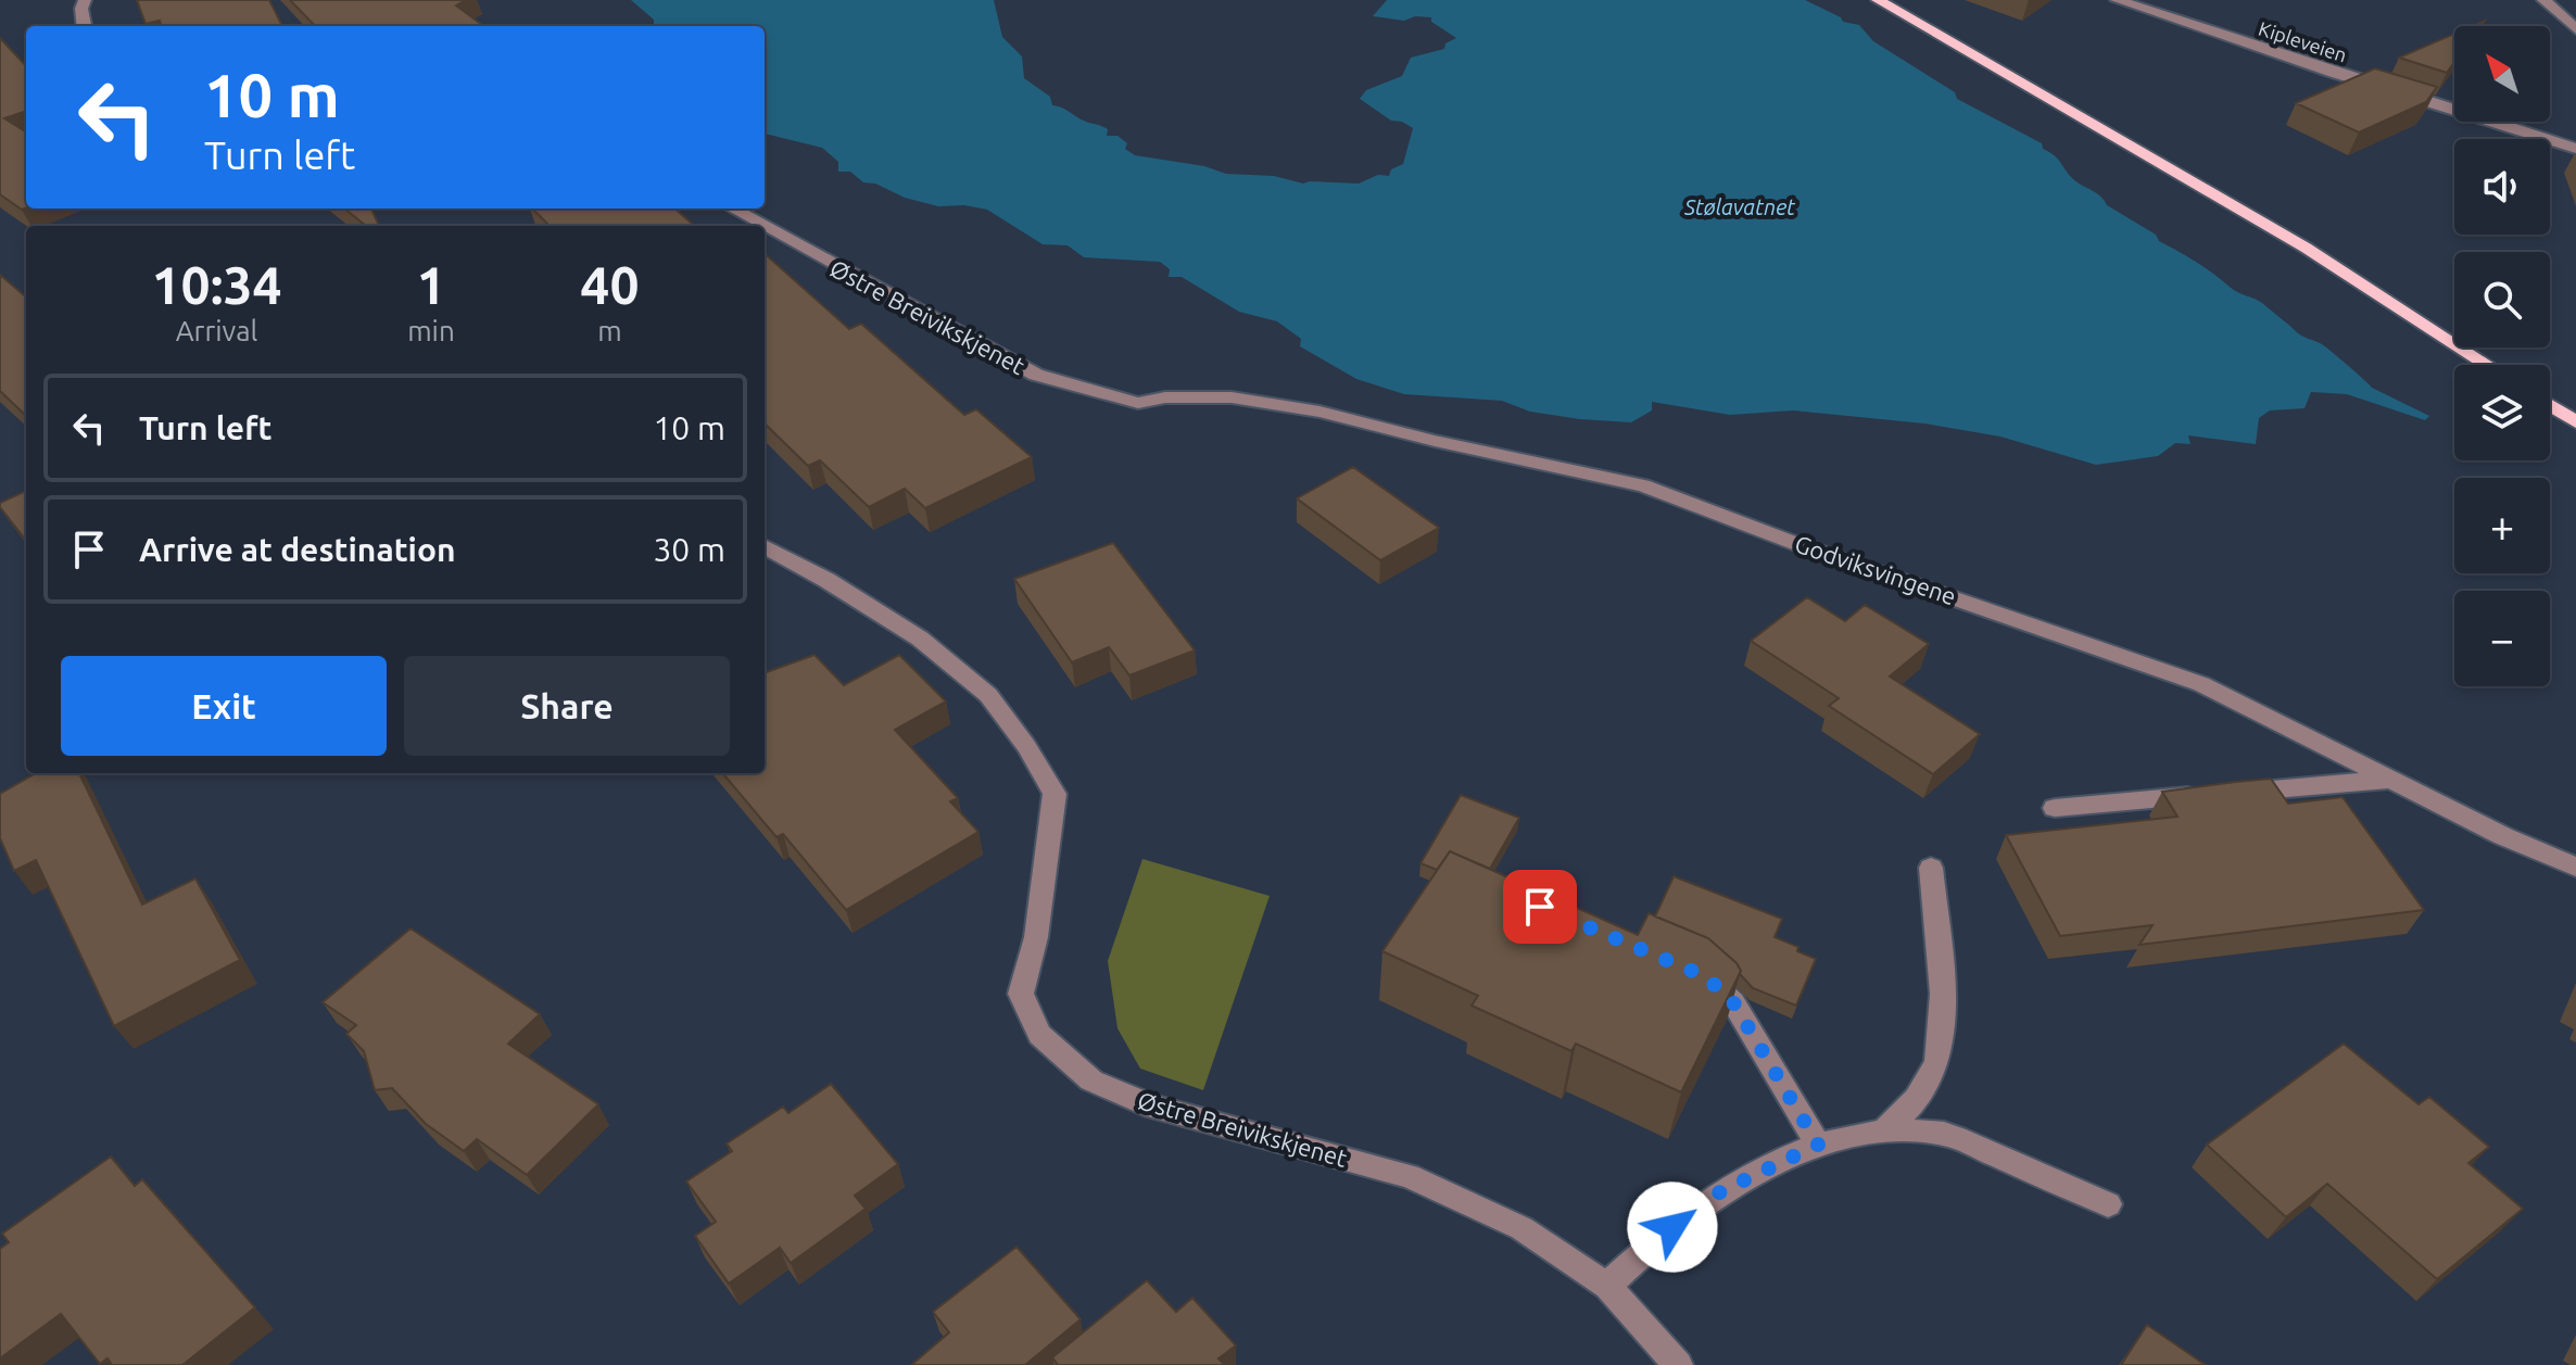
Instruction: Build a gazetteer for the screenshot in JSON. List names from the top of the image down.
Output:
{
  "streets": {
    "street": ["Kipleveien", "Østre Breivikskjenet", "Godviksvingene"]
  },
  "crossings": [
    ["Østre Breivikskjenet", "Godviksvingene"]
  ],
  "water": ["Stølavatnet"],
  "north": "top left",
  "page": {
    "map_buttons": ["+", "−"],
    "turn": ["10 m", "Turn left"],
    "eta": [
      "10:34",
      "Arrival",
      "1",
      "min",
      "40",
      "m"
    ],
    "list": [
      {
        "name": "Turn left",
        "value": "10 m"
      },
      {
        "name": "Arrive at destination",
        "value": "30 m"
      }
    ],
    "buttons": ["Exit", "Share"]
  }
}
